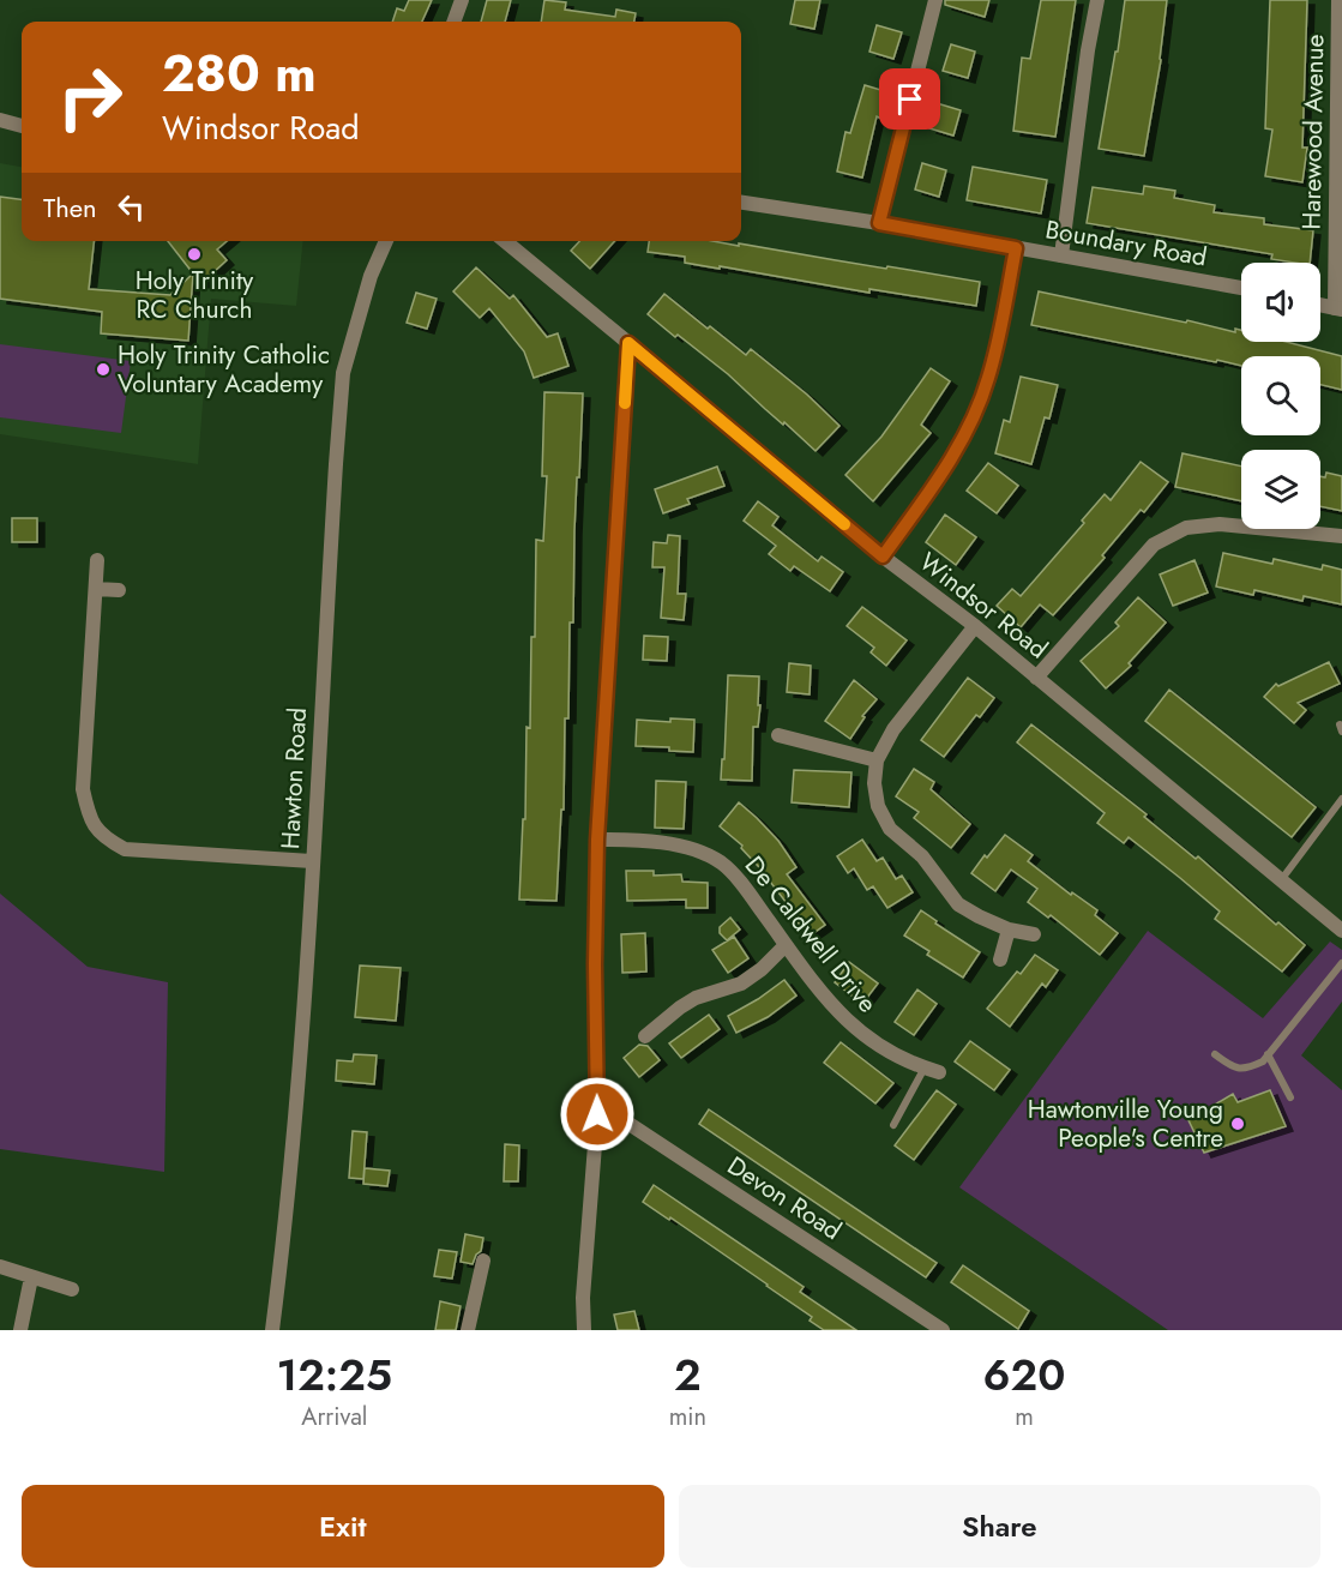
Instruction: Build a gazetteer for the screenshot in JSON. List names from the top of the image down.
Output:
{
  "streets": {
    "street": [
      "Harewood Avenue",
      "Boundary Road",
      "Windsor Road",
      "Hawton Road",
      "De Caldwell Drive",
      "Devon Road"
    ]
  },
  "places": ["Holy Trinity RC Church", "Holy Trinity Catholic Voluntary Academy", "Hawtonville Young People's Centre"],
  "page": {
    "turn": ["280 m", "Windsor Road"],
    "then": "Then",
    "eta": [
      "12:25",
      "Arrival",
      "2",
      "min",
      "620",
      "m"
    ],
    "buttons": ["Exit", "Share"]
  }
}
